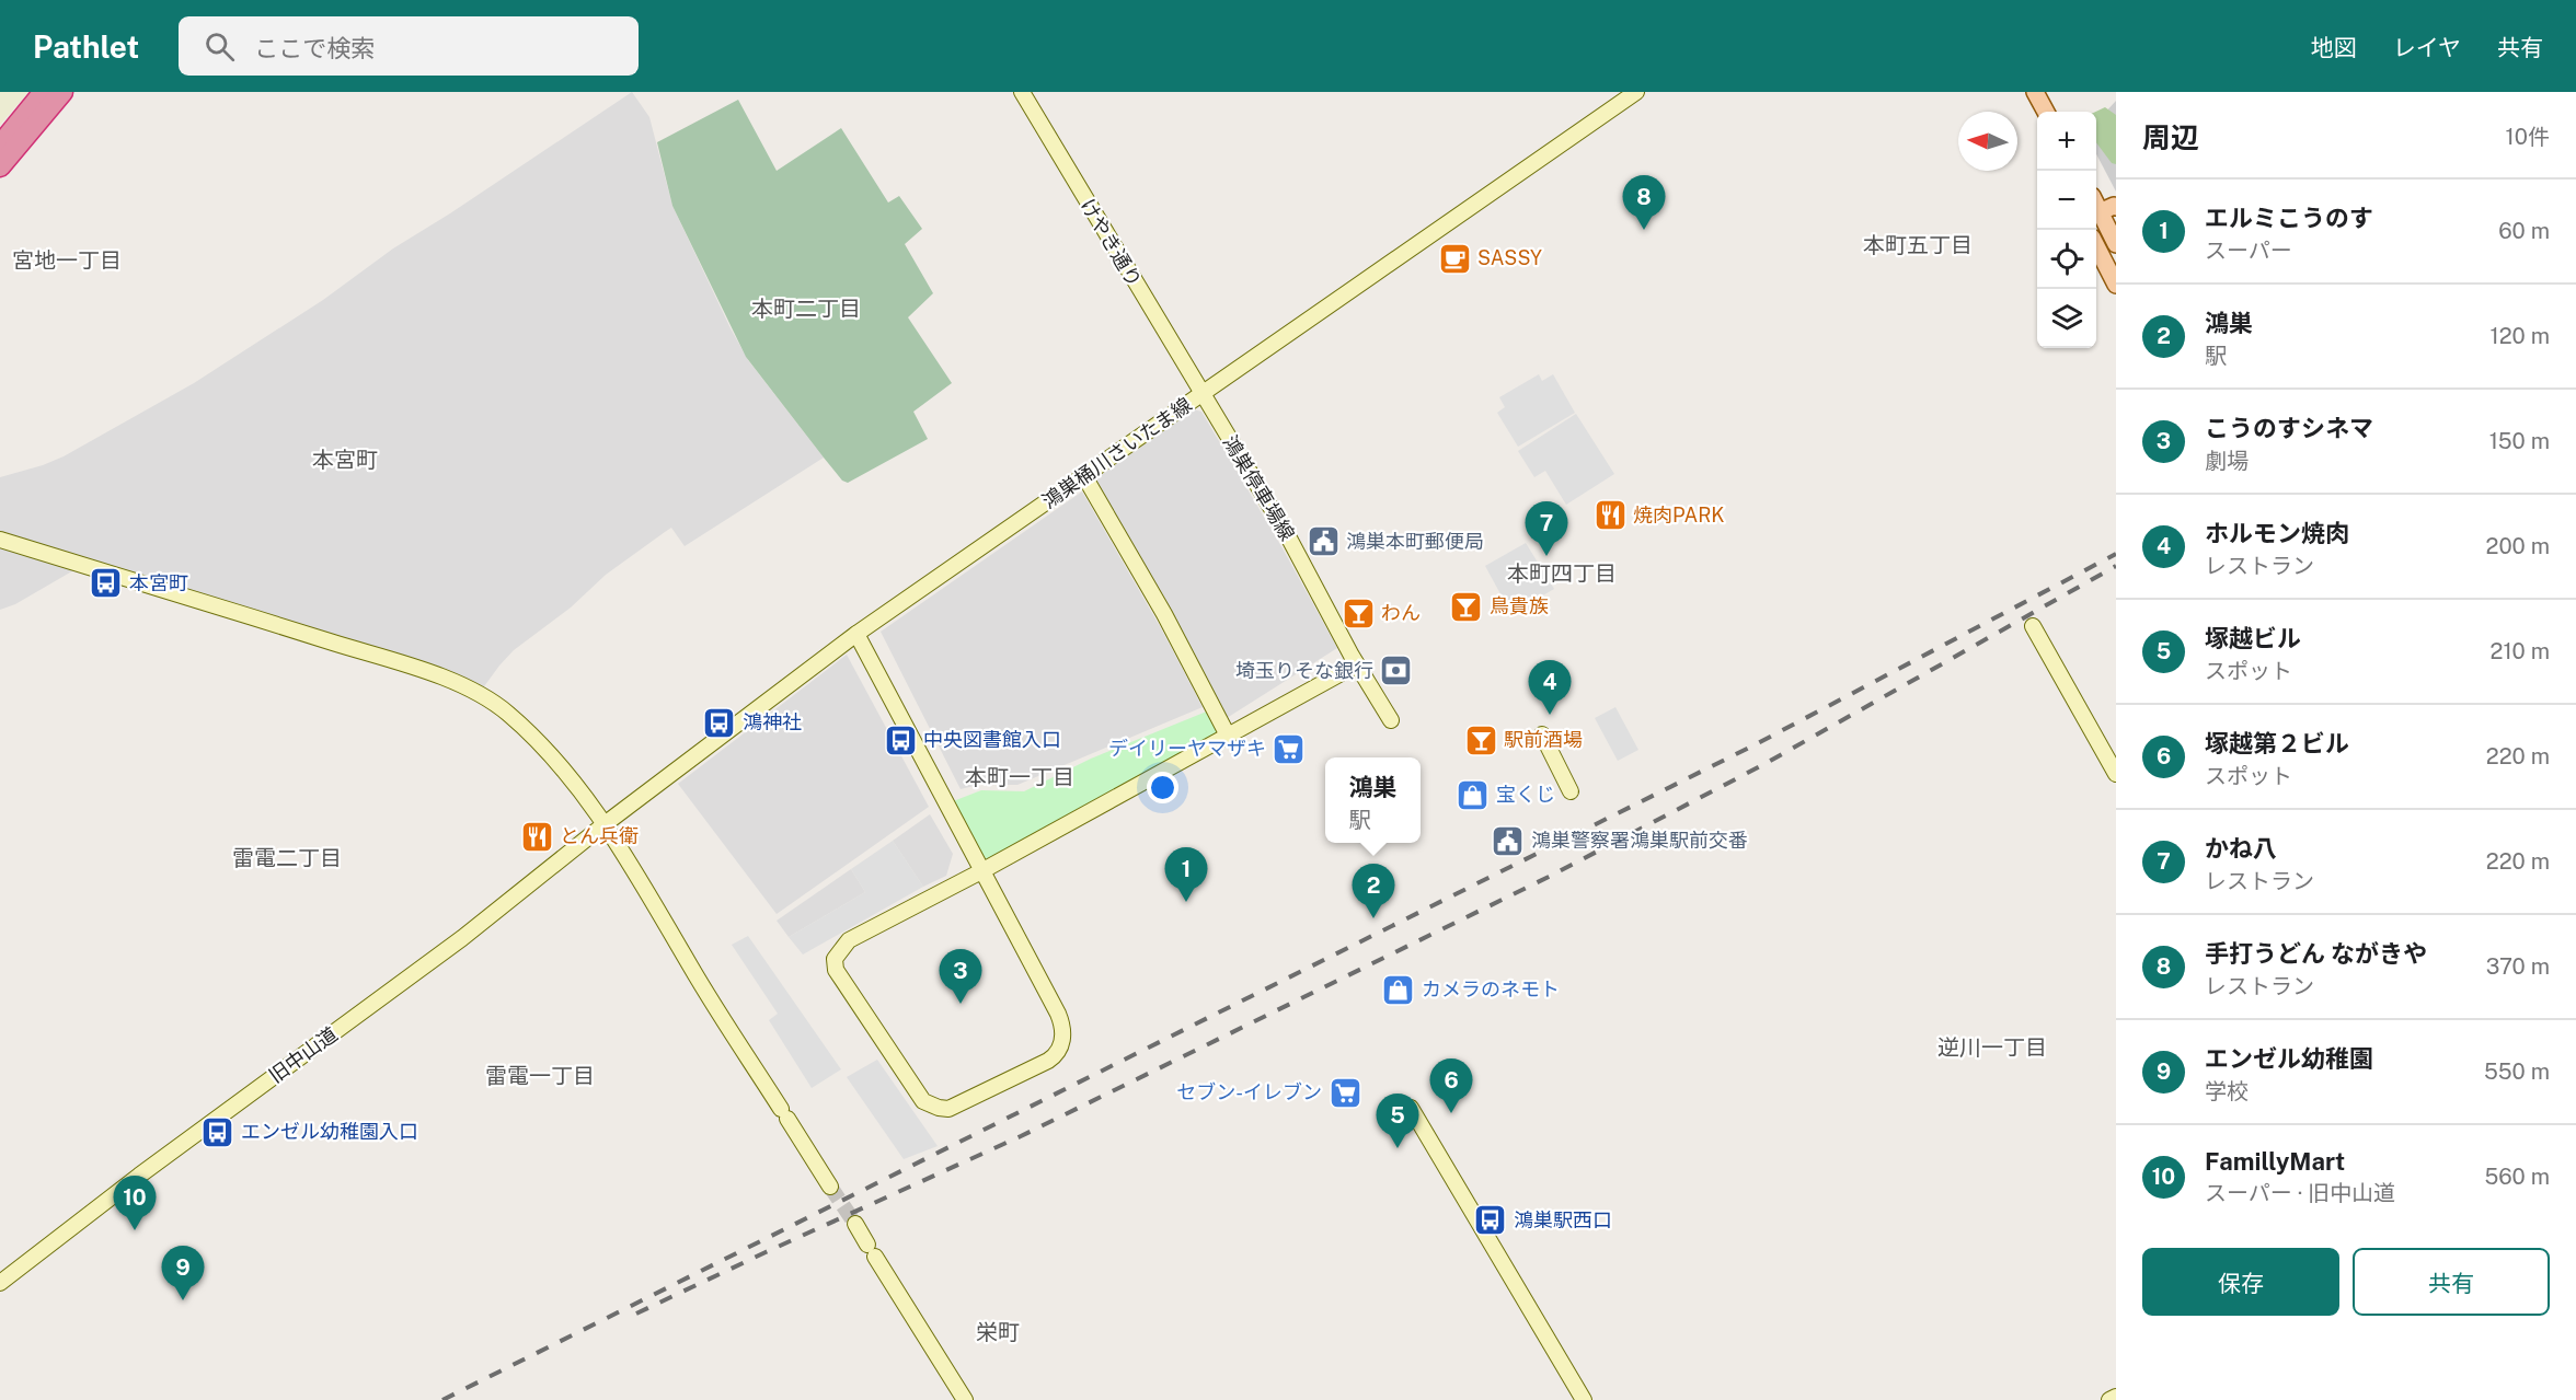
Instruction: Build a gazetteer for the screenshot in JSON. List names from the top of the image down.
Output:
{
  "streets": {
    "street": [
      "けやき通り",
      "鴻巣桶川さいたま線",
      "鴻巣停車場線",
      "旧中山道"
    ]
  },
  "crossings": [
    ["けやき通り", "鴻巣桶川さいたま線"],
    ["けやき通り", "鴻巣停車場線"],
    ["鴻巣桶川さいたま線", "鴻巣停車場線"],
    ["鴻巣桶川さいたま線", "旧中山道"]
  ],
  "districts": [
    "本町五丁目",
    "宮地一丁目",
    "本町二丁目",
    "本宮町",
    "本町四丁目",
    "本町一丁目",
    "雷電二丁目",
    "逆川一丁目",
    "雷電一丁目",
    "栄町"
  ],
  "places": {
    "cafe": ["SASSY"],
    "restaurant": ["焼肉PARK", "とん兵衛"],
    "public building": ["鴻巣本町郵便局", "鴻巣警察署鴻巣駅前交番"],
    "bus stop": [
      "本宮町",
      "鴻神社",
      "中央図書館入口",
      "エンゼル幼稚園入口",
      "鴻巣駅西口"
    ],
    "bar": ["鳥貴族", "わん", "駅前酒場"],
    "bank": ["埼玉りそな銀行"],
    "supermarket": ["デイリーヤマザキ", "セブン-イレブン"],
    "shop": ["宝くじ", "カメラのネモト"]
  },
  "north": "left",
  "page": {
    "header": "Pathlet",
    "search": "ここで検索",
    "nav": ["地図", "レイヤ", "共有"],
    "heading": ["周辺", "10件"],
    "map_buttons": ["+", "−"],
    "pins": [
      "8",
      "7",
      "4",
      "1",
      "2",
      "3",
      "6",
      "5",
      "10",
      "9"
    ],
    "list": [
      {
        "mark": "1",
        "name": "エルミこうのす",
        "note": "スーパー",
        "value": "60 m"
      },
      {
        "mark": "2",
        "name": "鴻巣",
        "note": "駅",
        "value": "120 m"
      },
      {
        "mark": "3",
        "name": "こうのすシネマ",
        "note": "劇場",
        "value": "150 m"
      },
      {
        "mark": "4",
        "name": "ホルモン焼肉",
        "note": "レストラン",
        "value": "200 m"
      },
      {
        "mark": "5",
        "name": "塚越ビル",
        "note": "スポット",
        "value": "210 m"
      },
      {
        "mark": "6",
        "name": "塚越第２ビル",
        "note": "スポット",
        "value": "220 m"
      },
      {
        "mark": "7",
        "name": "かね八",
        "note": "レストラン",
        "value": "220 m"
      },
      {
        "mark": "8",
        "name": "手打うどん ながきや",
        "note": "レストラン",
        "value": "370 m"
      },
      {
        "mark": "9",
        "name": "エンゼル幼稚園",
        "note": "学校",
        "value": "550 m"
      },
      {
        "mark": "10",
        "name": "FamillyMart",
        "note": "スーパー · 旧中山道",
        "value": "560 m"
      }
    ],
    "popup": ["鴻巣", "駅"],
    "buttons": ["保存", "共有"]
  }
}
